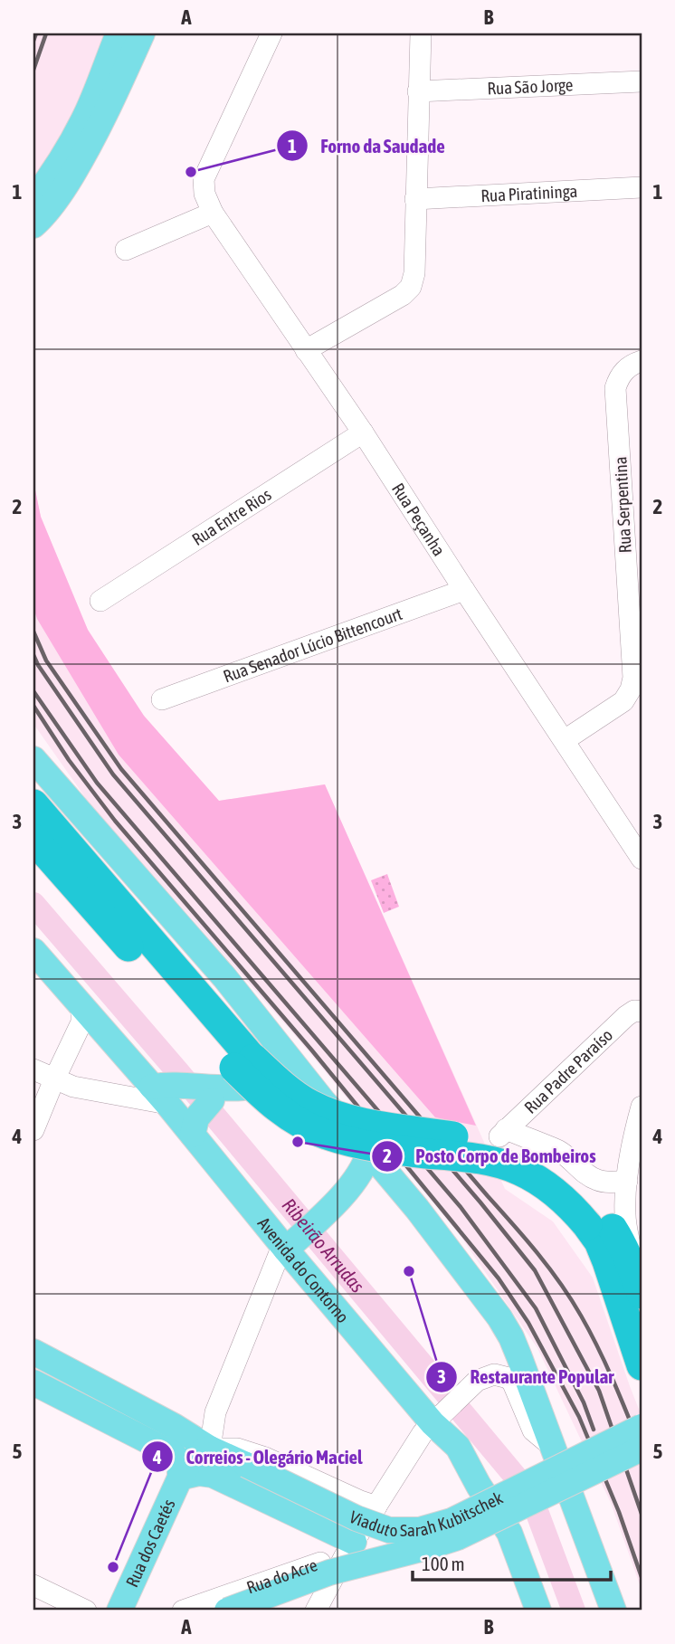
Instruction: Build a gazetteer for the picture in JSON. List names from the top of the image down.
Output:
{
  "streets": {
    "highway": ["Avenida do Contorno"],
    "main road": ["Viaduto Sarah Kubitschek", "Rua dos Caetés"],
    "street": [
      "Rua São Jorge",
      "Rua Piratininga",
      "Rua Serpentina",
      "Rua Entre Rios",
      "Rua Peçanha",
      "Rua Senador Lúcio Bittencourt",
      "Rua Padre Paraíso",
      "Rua do Acre"
    ]
  },
  "crossings": [
    ["Rua Serpentina", "Rua Peçanha"],
    ["Rua Entre Rios", "Rua Peçanha"],
    ["Rua Peçanha", "Rua Senador Lúcio Bittencourt"],
    ["Viaduto Sarah Kubitschek", "Rua dos Caetés"]
  ],
  "water": ["Ribeirão Arrudas"],
  "places": [
    "Forno da Saudade",
    "Posto Corpo de Bombeiros",
    "Restaurante Popular",
    "Correios - Olegário Maciel"
  ],
  "scale_bar": "100 m",
  "grid": {
    "columns": ["A", "B"],
    "rows": [
      "1",
      "2",
      "3",
      "4",
      "5"
    ]
  }
}
